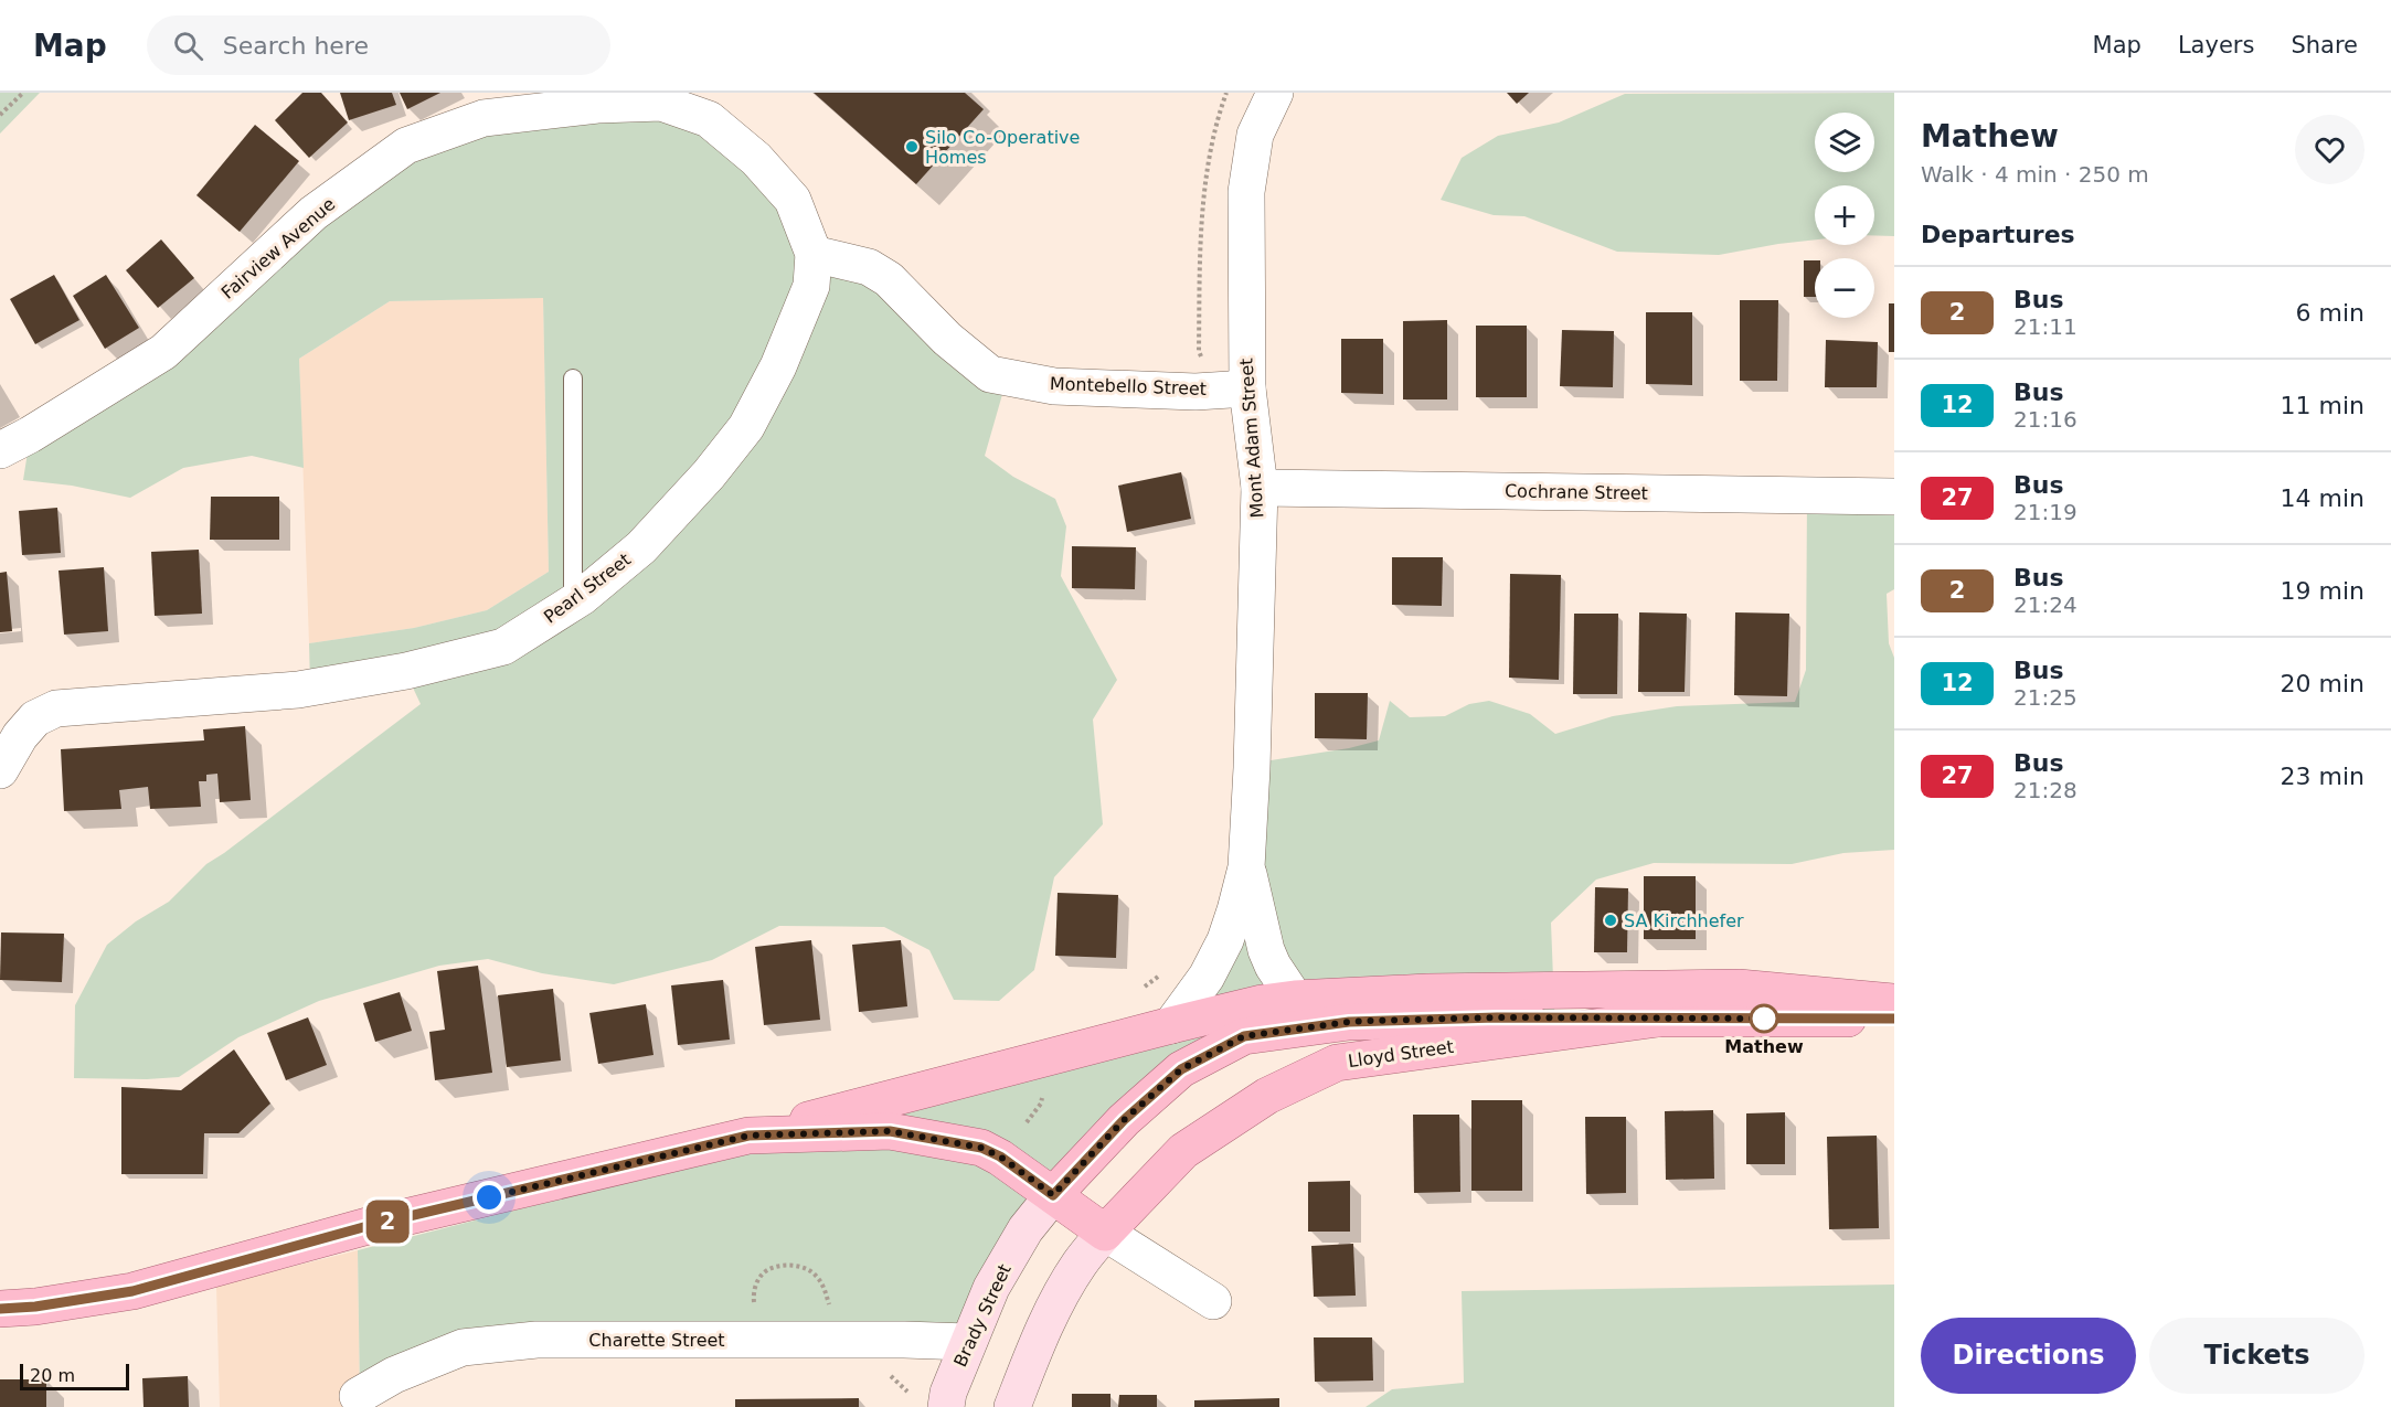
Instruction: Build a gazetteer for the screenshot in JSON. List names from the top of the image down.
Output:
{
  "streets": {
    "main road": ["Lloyd Street", "Brady Street"],
    "street": [
      "Fairview Avenue",
      "Montebello Street",
      "Mont Adam Street",
      "Cochrane Street",
      "Pearl Street",
      "Charette Street"
    ]
  },
  "crossings": [
    ["Fairview Avenue", "Pearl Street"],
    ["Montebello Street", "Mont Adam Street"],
    ["Montebello Street", "Pearl Street"],
    ["Mont Adam Street", "Cochrane Street"],
    ["Lloyd Street", "Brady Street"],
    ["Brady Street", "Charette Street"]
  ],
  "places": ["Silo Co-Operative Homes", "SA Kirchhefer", "Mathew"],
  "lines": ["bus line 2"],
  "scale_bar": "20 m",
  "page": {
    "header": "Map",
    "search": "Search here",
    "nav": ["Map", "Layers", "Share"],
    "on_map": "2",
    "heading": [
      ["Mathew", "Walk · 4 min · 250 m"],
      "Departures"
    ],
    "map_buttons": ["+", "−"],
    "list": [
      {
        "mark": "2",
        "name": "Bus",
        "note": "21:11",
        "value": "6 min"
      },
      {
        "mark": "12",
        "name": "Bus",
        "note": "21:16",
        "value": "11 min"
      },
      {
        "mark": "27",
        "name": "Bus",
        "note": "21:19",
        "value": "14 min"
      },
      {
        "mark": "2",
        "name": "Bus",
        "note": "21:24",
        "value": "19 min"
      },
      {
        "mark": "12",
        "name": "Bus",
        "note": "21:25",
        "value": "20 min"
      },
      {
        "mark": "27",
        "name": "Bus",
        "note": "21:28",
        "value": "23 min"
      }
    ],
    "buttons": ["Directions", "Tickets"],
    "scale": "20 m"
  }
}
